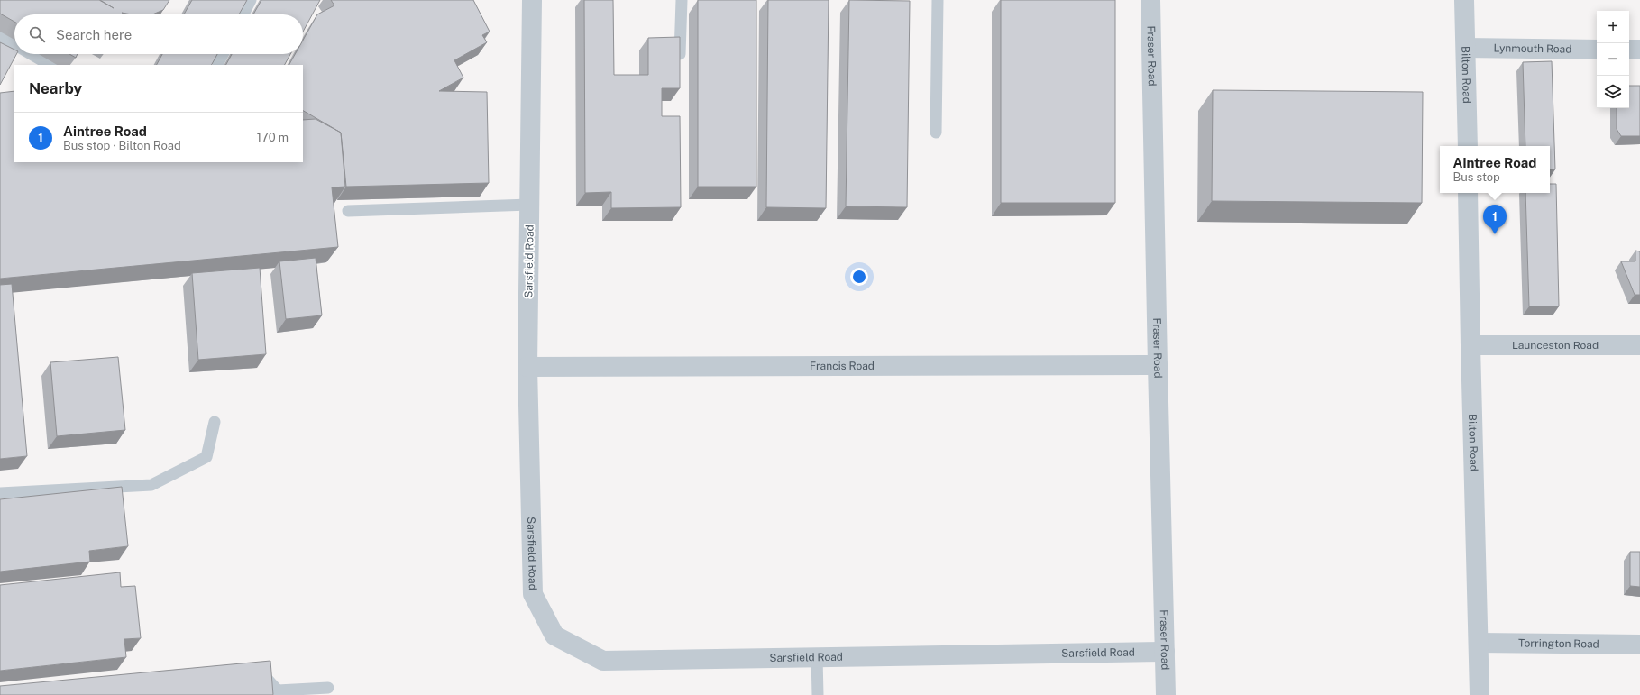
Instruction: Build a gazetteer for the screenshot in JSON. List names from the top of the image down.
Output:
{
  "streets": {
    "street": [
      "Lynmouth Road",
      "Fraser Road",
      "Bilton Road",
      "Sarsfield Road",
      "Launceston Road",
      "Francis Road",
      "Torrington Road"
    ]
  },
  "crossings": [
    ["Lynmouth Road", "Bilton Road"],
    ["Fraser Road", "Sarsfield Road"],
    ["Fraser Road", "Francis Road"],
    ["Bilton Road", "Launceston Road"],
    ["Bilton Road", "Torrington Road"],
    ["Sarsfield Road", "Francis Road"]
  ],
  "page": {
    "map_buttons": ["+", "−"],
    "search": "Search here",
    "heading": "Nearby",
    "list": [
      {
        "mark": "1",
        "name": "Aintree Road",
        "note": "Bus stop · Bilton Road",
        "value": "170 m"
      }
    ],
    "popup": ["Aintree Road", "Bus stop"],
    "pins": "1"
  }
}
